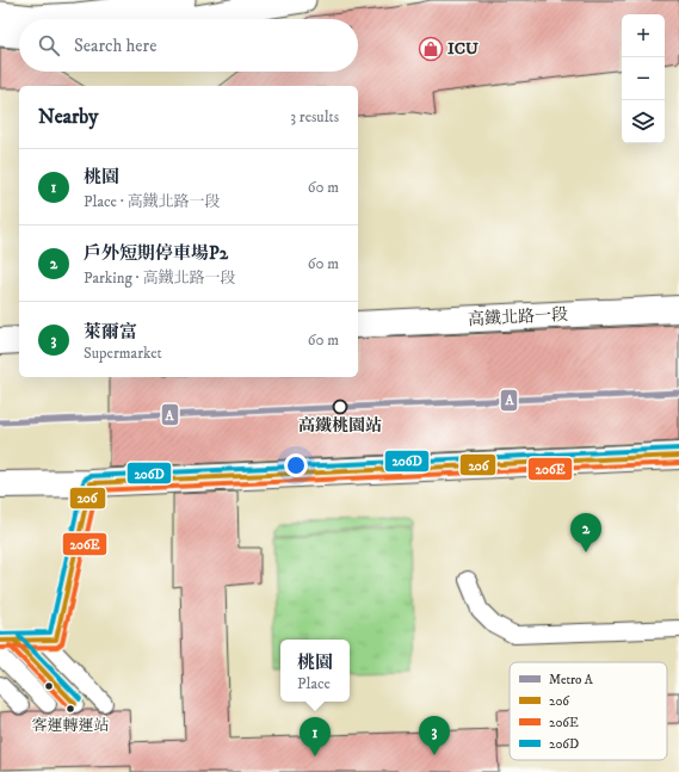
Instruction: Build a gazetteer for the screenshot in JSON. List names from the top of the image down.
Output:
{
  "streets": {
    "street": ["高鐵北路一段"]
  },
  "places": {
    "shop": ["ICU"],
    "other": ["高鐵桃園站", "客運轉運站"]
  },
  "lines": [
    "metro line A",
    "transit line 206D",
    "transit line 206",
    "transit line 206E"
  ],
  "legend": [
    "Metro A",
    "206",
    "206E",
    "206D"
  ],
  "page": {
    "map_buttons": ["+", "−"],
    "search": "Search here",
    "heading": ["Nearby", "3 results"],
    "list": [
      {
        "mark": "1",
        "name": "桃園",
        "note": "Place · 高鐵北路一段",
        "value": "60 m"
      },
      {
        "mark": "2",
        "name": "戶外短期停車場P2",
        "note": "Parking · 高鐵北路一段",
        "value": "60 m"
      },
      {
        "mark": "3",
        "name": "萊爾富",
        "note": "Supermarket",
        "value": "60 m"
      }
    ],
    "pins": ["2", "3", "1"],
    "popup": ["桃園", "Place"]
  }
}
